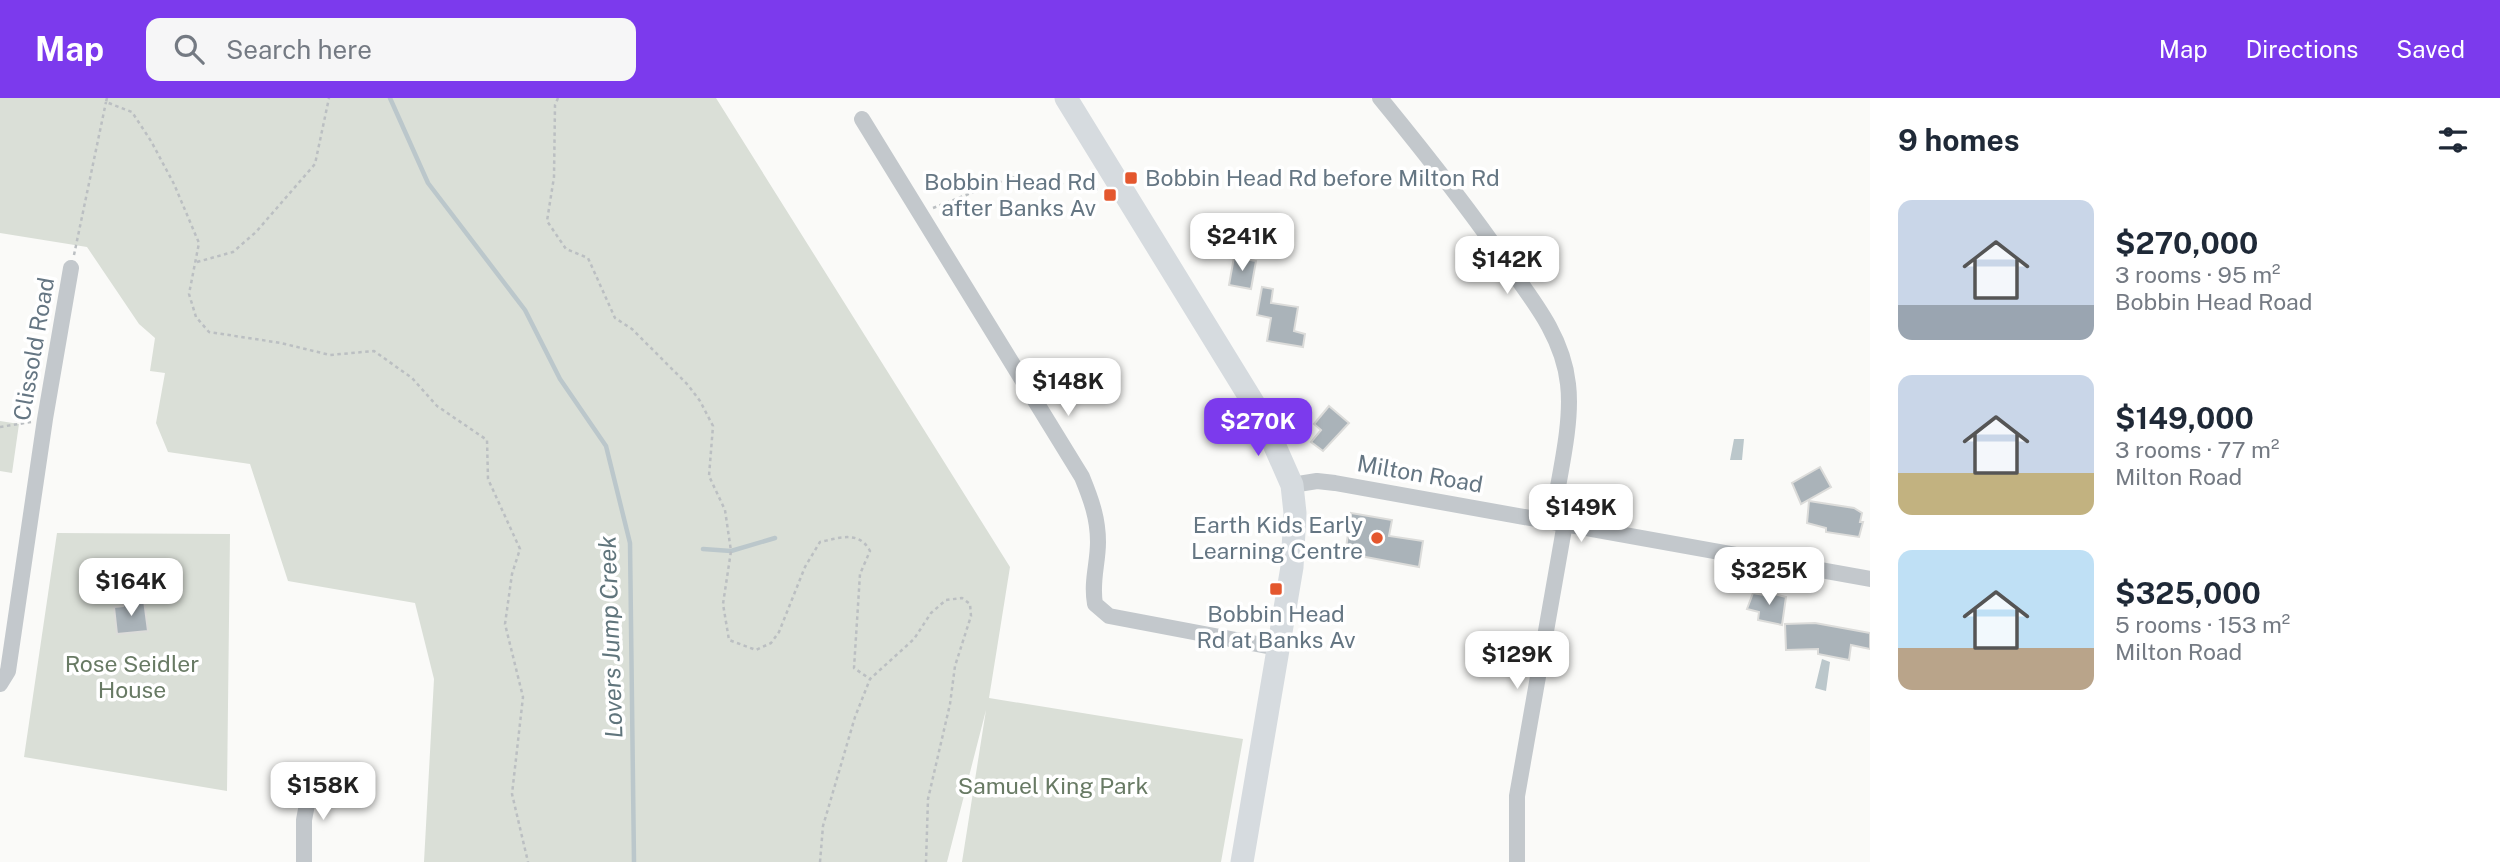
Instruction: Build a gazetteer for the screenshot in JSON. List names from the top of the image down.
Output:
{
  "streets": {
    "street": ["Clissold Road", "Milton Road"]
  },
  "water": ["Lovers Jump Creek"],
  "parks": ["Rose Seidler House", "Samuel King Park"],
  "places": {
    "transit": ["Bobbin Head Rd before Milton Rd", "Bobbin Head Rd after Banks Av", "Bobbin Head Rd at Banks Av"],
    "other": ["Earth Kids Early Learning Centre"]
  },
  "page": {
    "header": "Map",
    "search": "Search here",
    "nav": ["Map", "Directions", "Saved"],
    "heading": "9 homes",
    "list": [
      {
        "name": "$270,000",
        "note": "3 rooms · 95 m² · Bobbin Head Road"
      },
      {
        "name": "$149,000",
        "note": "3 rooms · 77 m² · Milton Road"
      },
      {
        "name": "$325,000",
        "note": "5 rooms · 153 m² · Milton Road"
      }
    ],
    "price": [
      "$241K",
      "$142K",
      "$148K",
      "$270K",
      "$149K",
      "$325K",
      "$164K",
      "$129K",
      "$158K"
    ]
  }
}
